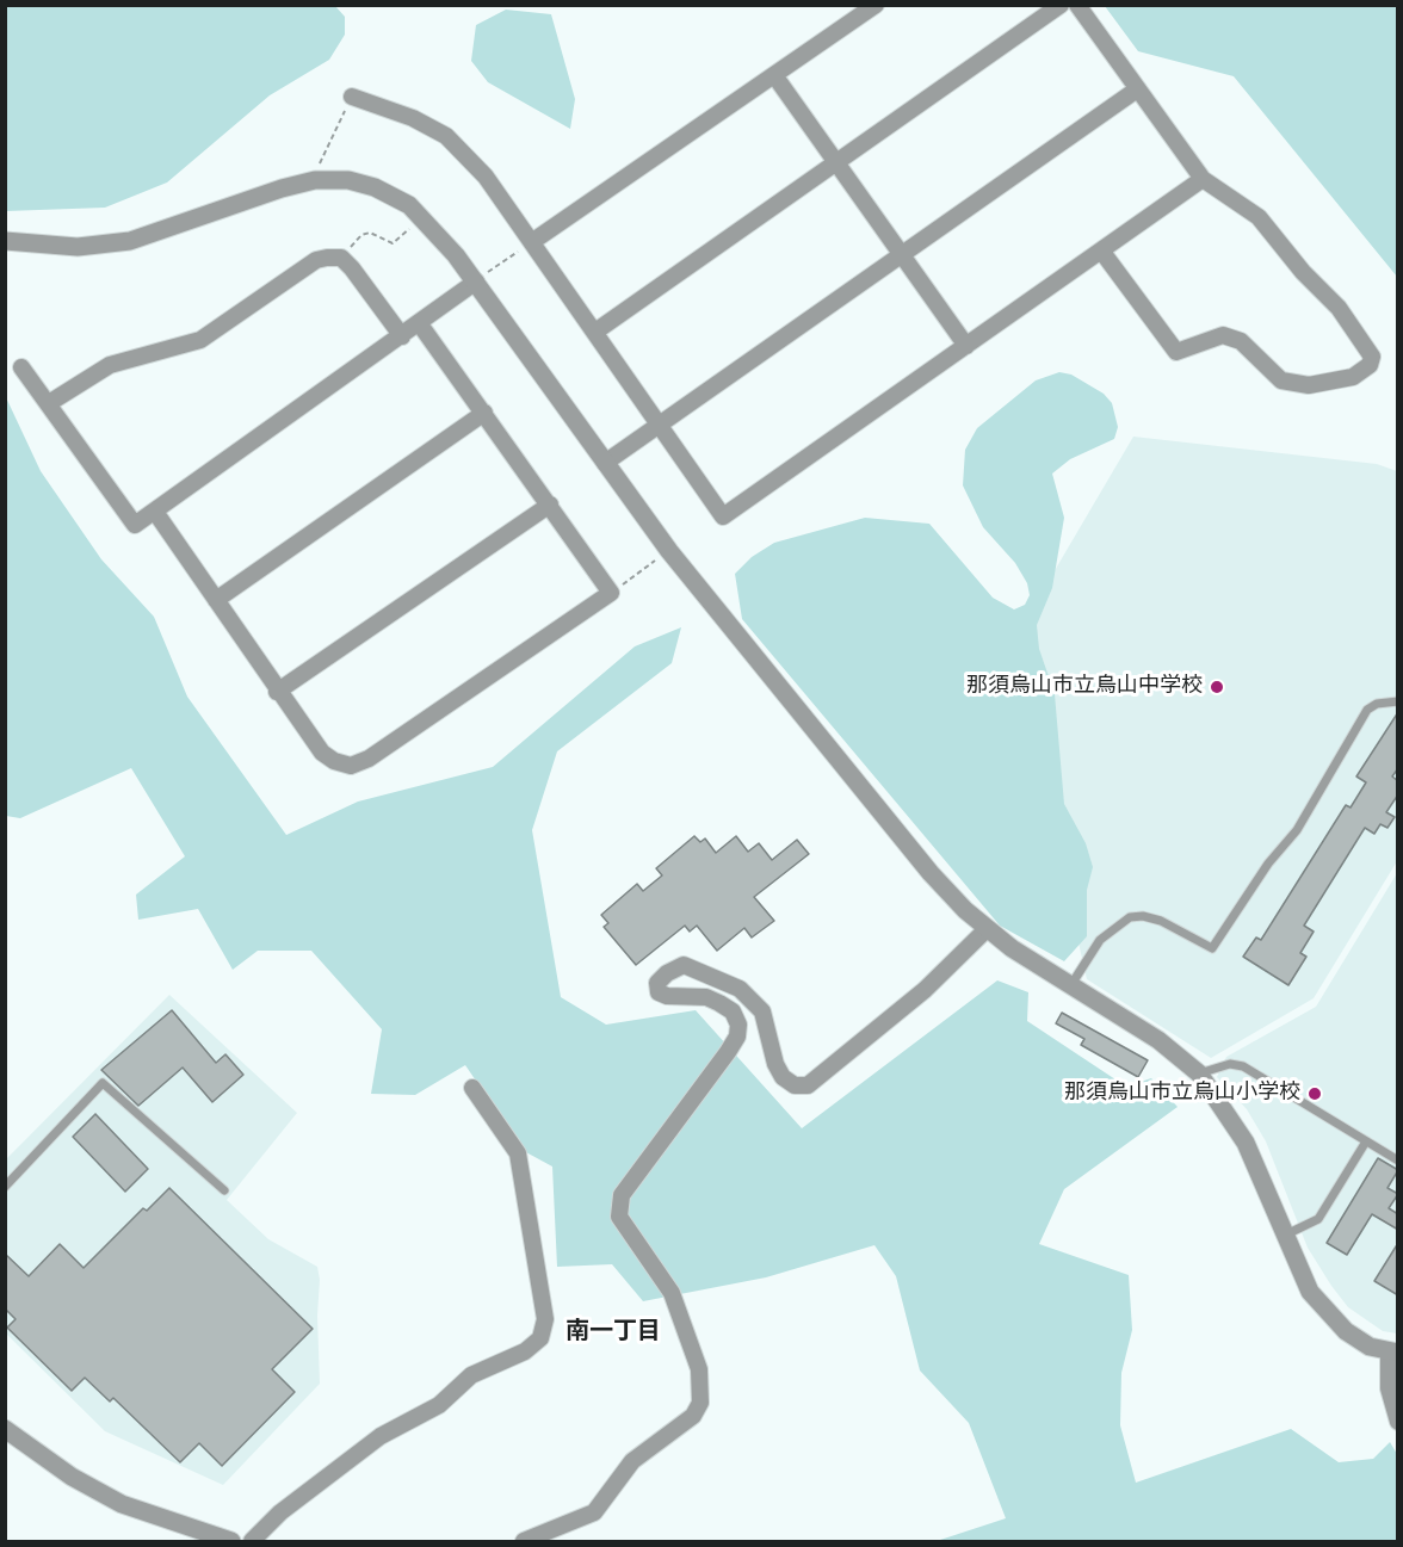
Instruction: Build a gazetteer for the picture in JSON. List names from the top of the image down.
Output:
{
  "districts": ["南一丁目"],
  "places": ["那須烏山市立烏山中学校", "那須烏山市立烏山小学校"]
}
